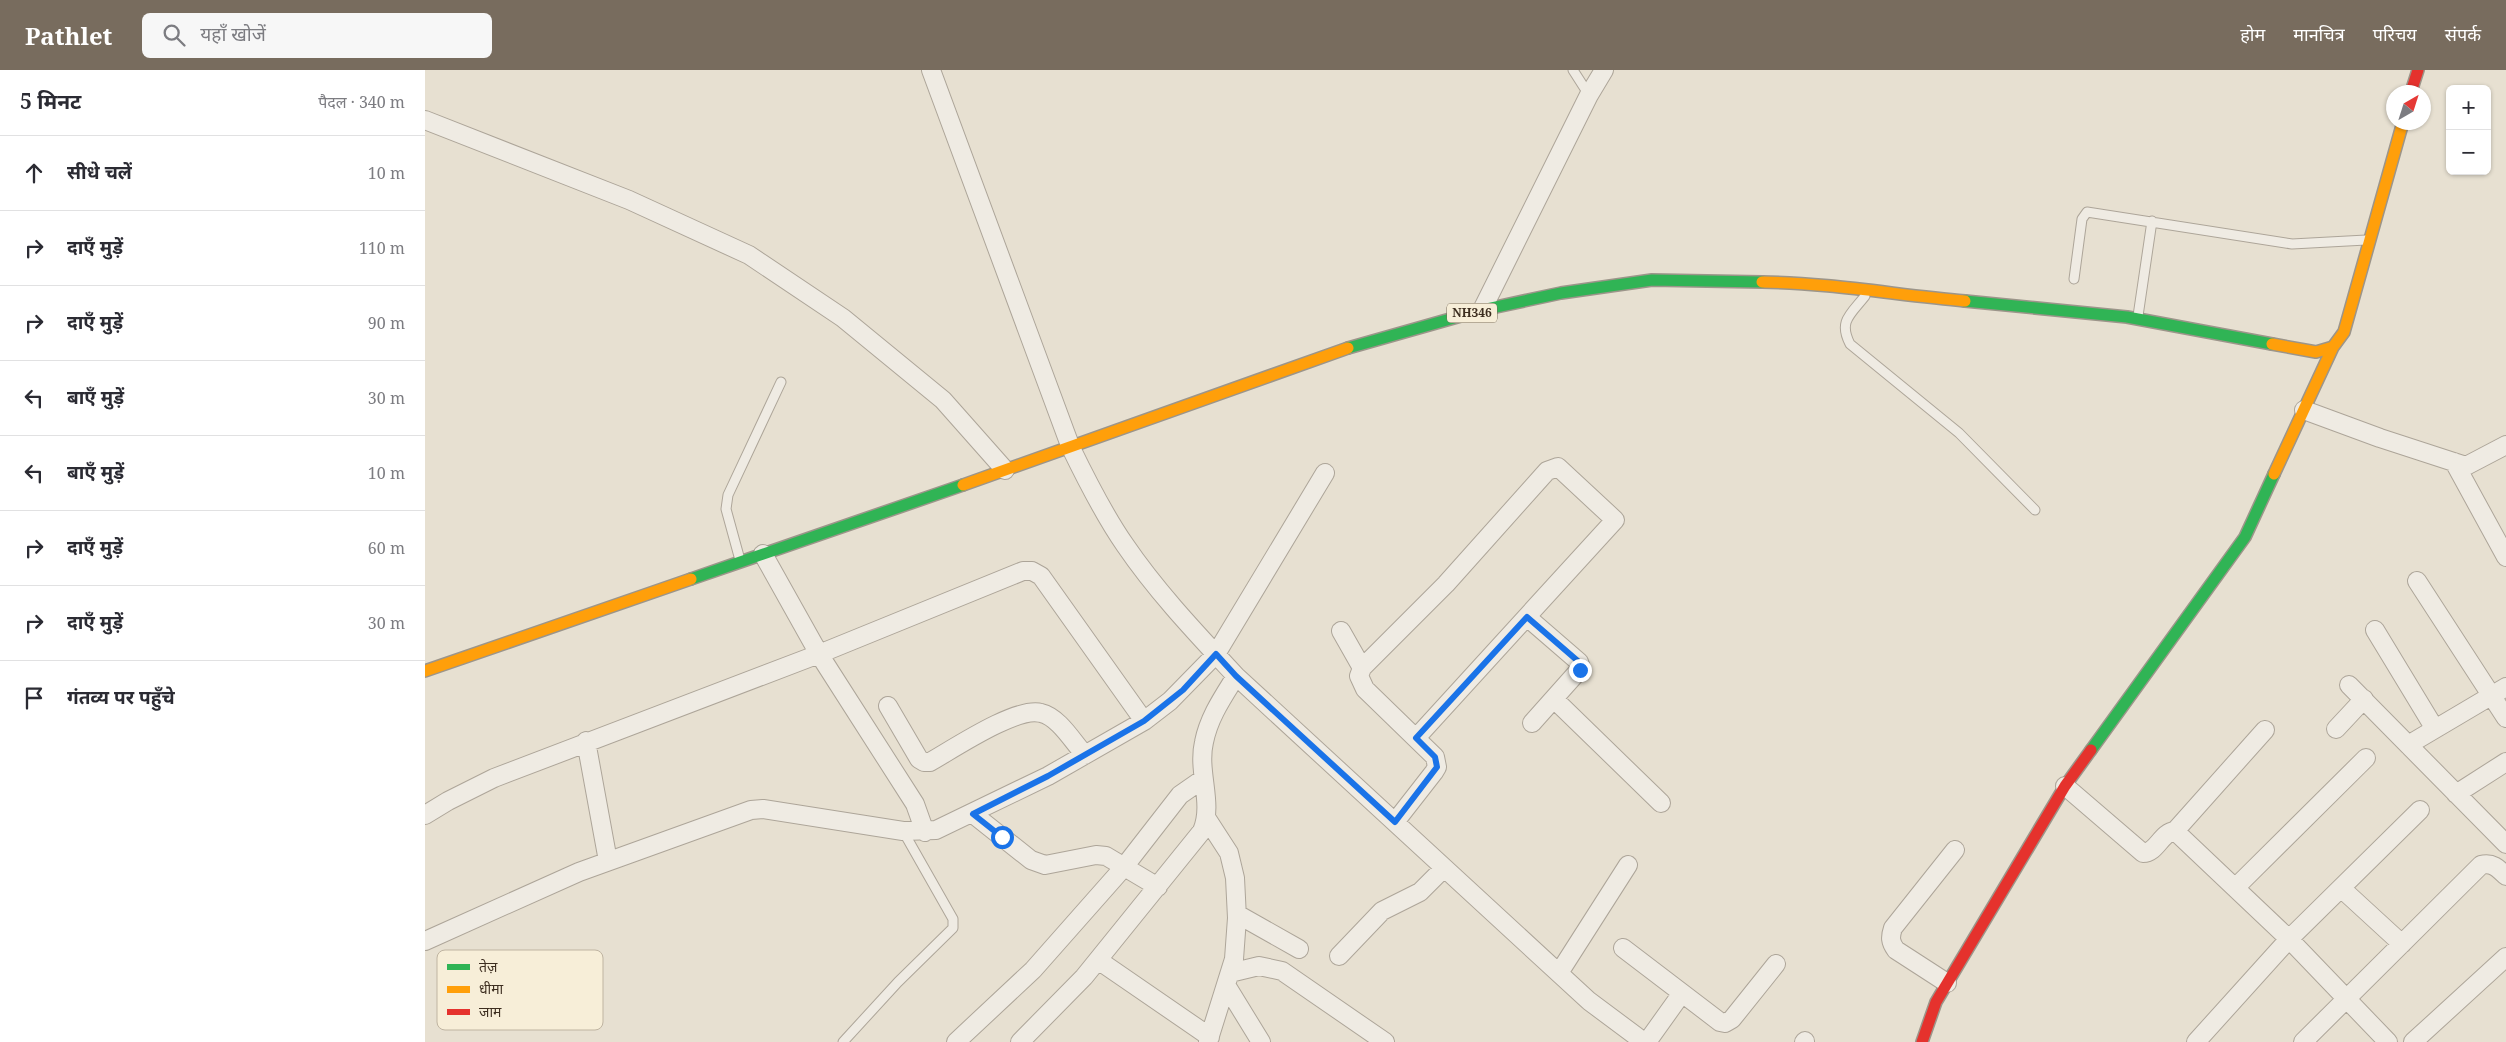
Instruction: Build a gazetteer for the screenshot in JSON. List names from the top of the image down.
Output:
{
  "streets": {
    "main road": ["NH346"]
  },
  "legend": ["तेज़", "धीमा", "जाम"],
  "north": "top right",
  "page": {
    "header": "Pathlet",
    "search": "यहाँ खोजें",
    "nav": [
      "होम",
      "मानचित्र",
      "परिचय",
      "संपर्क"
    ],
    "heading": ["5 मिनट", "पैदल · 340 m"],
    "map_buttons": ["+", "−"],
    "list": [
      ["सीधे चलें", "10 m"],
      ["दाएँ मुड़ें", "110 m"],
      ["दाएँ मुड़ें", "90 m"],
      ["बाएँ मुड़ें", "30 m"],
      ["बाएँ मुड़ें", "10 m"],
      ["दाएँ मुड़ें", "60 m"],
      ["दाएँ मुड़ें", "30 m"],
      "गंतव्य पर पहुँचे"
    ]
  }
}
